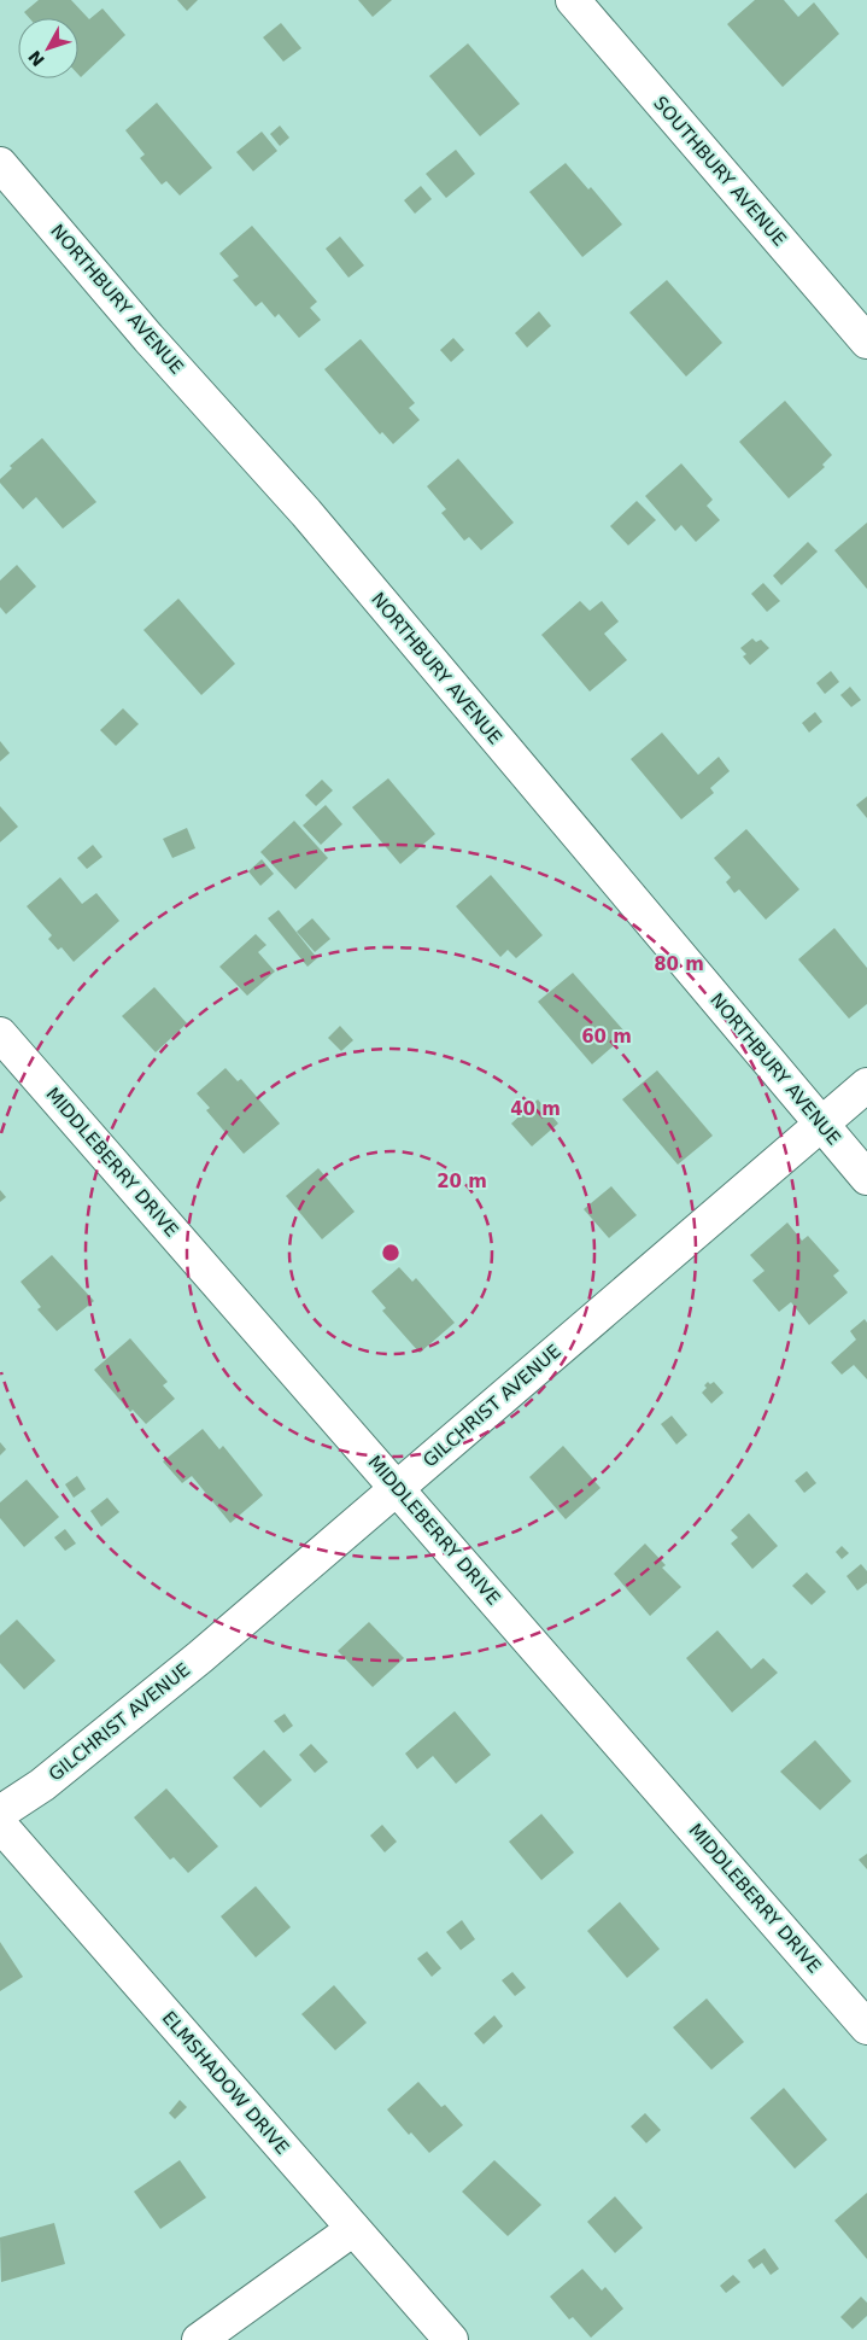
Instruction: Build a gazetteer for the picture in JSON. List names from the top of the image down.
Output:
{
  "streets": {
    "street": [
      "SOUTHBURY AVENUE",
      "NORTHBURY AVENUE",
      "MIDDLEBERRY DRIVE",
      "GILCHRIST AVENUE",
      "ELMSHADOW DRIVE"
    ]
  },
  "crossings": [
    ["NORTHBURY AVENUE", "GILCHRIST AVENUE"],
    ["MIDDLEBERRY DRIVE", "GILCHRIST AVENUE"]
  ],
  "north": "bottom left",
  "rings": [
    "80 m",
    "60 m",
    "40 m",
    "20 m"
  ]
}
